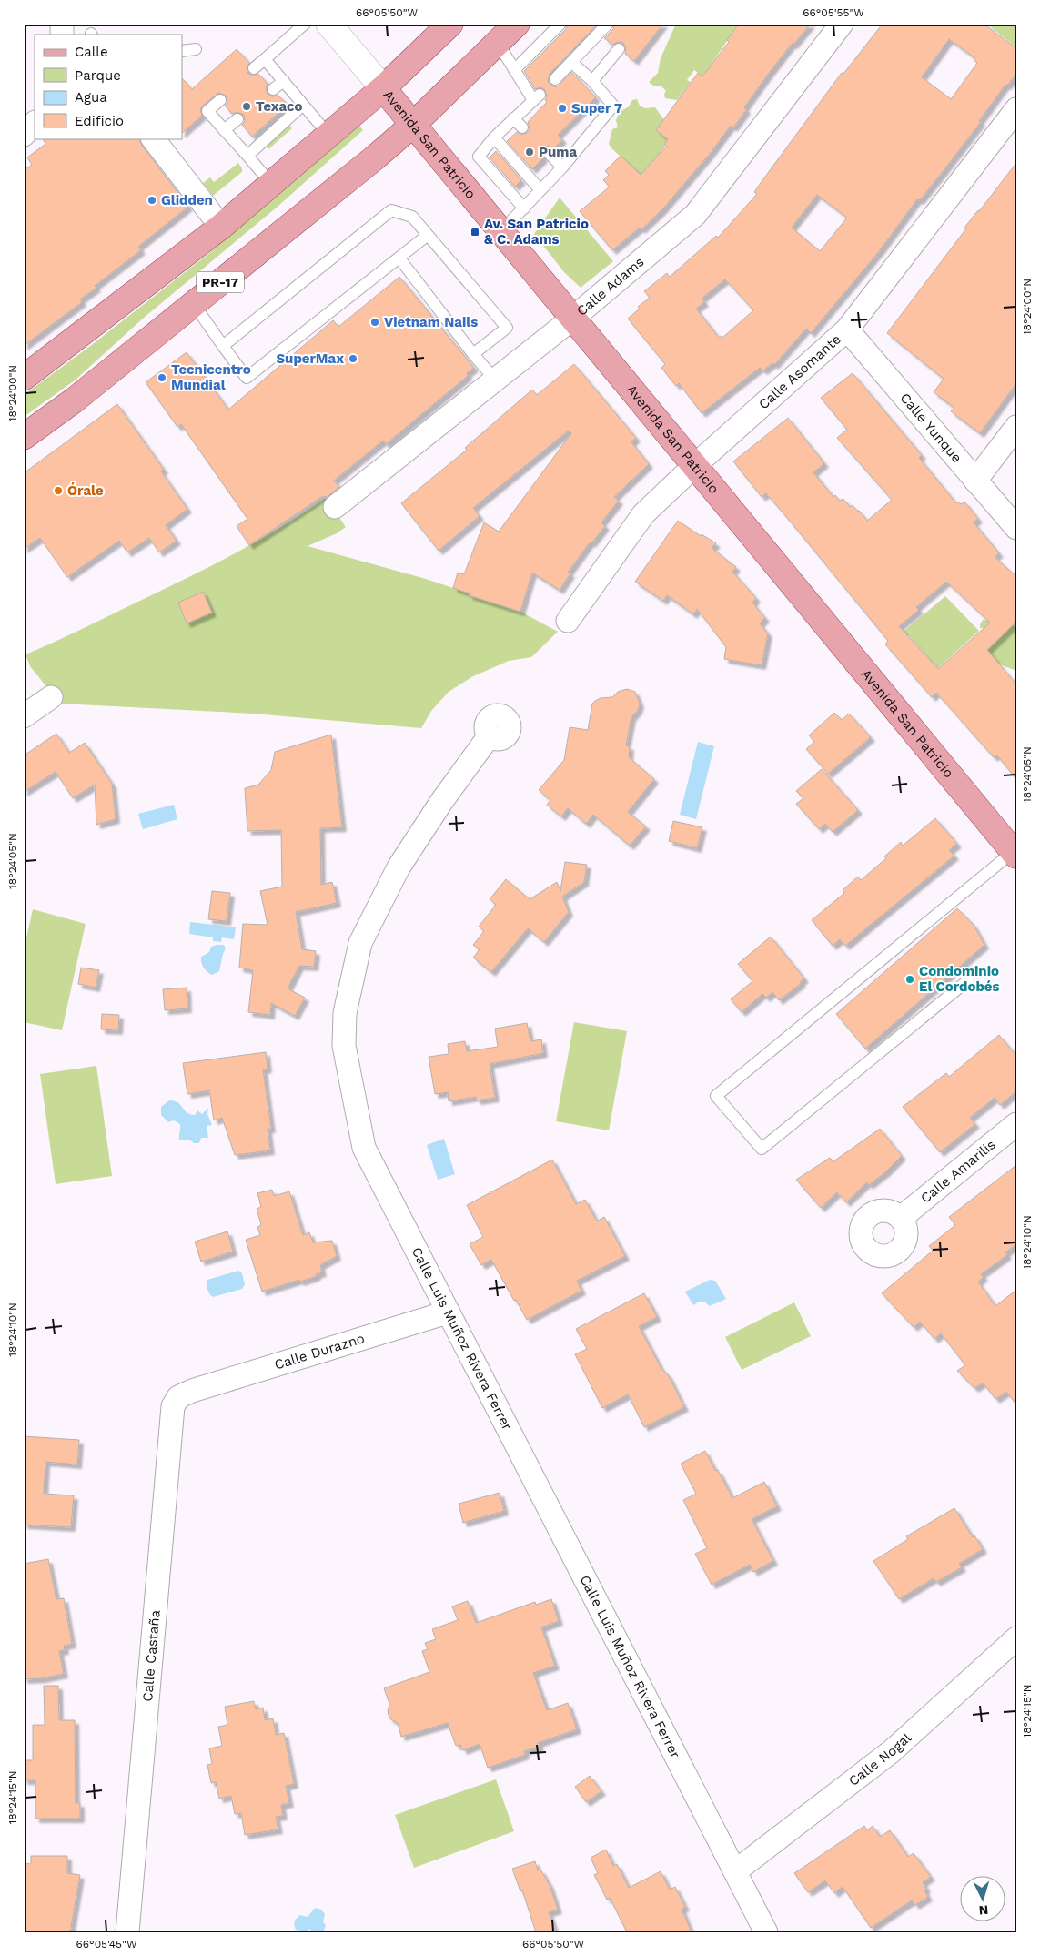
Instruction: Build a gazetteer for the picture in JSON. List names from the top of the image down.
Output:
{
  "streets": {
    "main road": ["Avenida San Patricio", "PR-17"],
    "street": [
      "Calle Adams",
      "Calle Asomante",
      "Calle Yunque",
      "Calle Amarilis",
      "Calle Luis Muñoz Rivera Ferrer",
      "Calle Durazno",
      "Calle Castaña",
      "Calle Nogal"
    ]
  },
  "crossings": [
    ["Avenida San Patricio", "PR-17"],
    ["Avenida San Patricio", "Calle Adams"],
    ["Avenida San Patricio", "Calle Asomante"],
    ["Calle Asomante", "Calle Yunque"],
    ["Calle Luis Muñoz Rivera Ferrer", "Calle Durazno"],
    ["Calle Luis Muñoz Rivera Ferrer", "Calle Nogal"],
    ["Calle Durazno", "Calle Castaña"]
  ],
  "places": {
    "other": [
      "Texaco",
      "Super 7",
      "Puma",
      "Glidden",
      "Vietnam Nails",
      "SuperMax",
      "Tecnicentro Mundial",
      "Órale",
      "Condominio El Cordobés"
    ],
    "transit": ["Av. San Patricio & C. Adams"]
  },
  "legend": [
    "Calle",
    "Parque",
    "Agua",
    "Edificio"
  ],
  "north": "bottom",
  "coordinates": [
    "66°05'50\"W",
    "66°05'55\"W",
    "18°24'00\"N",
    "18°24'05\"N",
    "18°24'10\"N",
    "18°24'15\"N",
    "66°05'45\"W"
  ]
}
